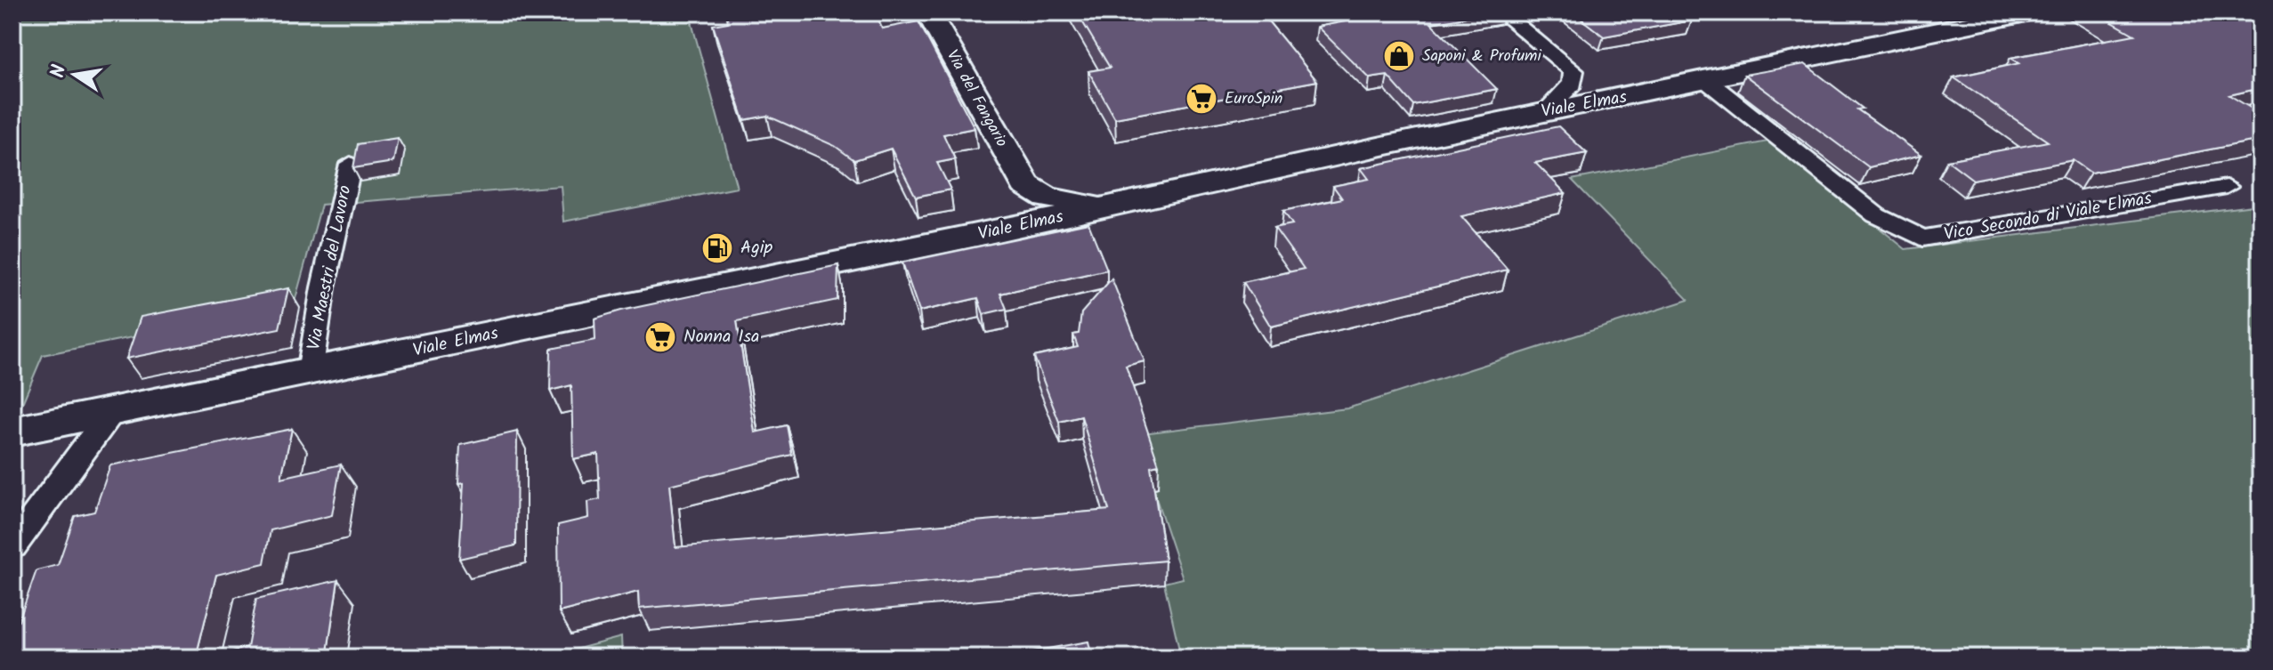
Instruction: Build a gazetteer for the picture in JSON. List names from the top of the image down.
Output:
{
  "streets": {
    "main road": ["Via del Fangario", "Viale Elmas"],
    "street": ["Vico Secondo di Viale Elmas", "Via Maestri del Lavoro"]
  },
  "crossings": [
    ["Viale Elmas", "Vico Secondo di Viale Elmas"],
    ["Viale Elmas", "Via Maestri del Lavoro"]
  ],
  "places": {
    "shop": ["Saponi & Profumi"],
    "supermarket": ["EuroSpin", "Nonna Isa"],
    "fuel station": ["Agip"]
  },
  "north": "left"
}
